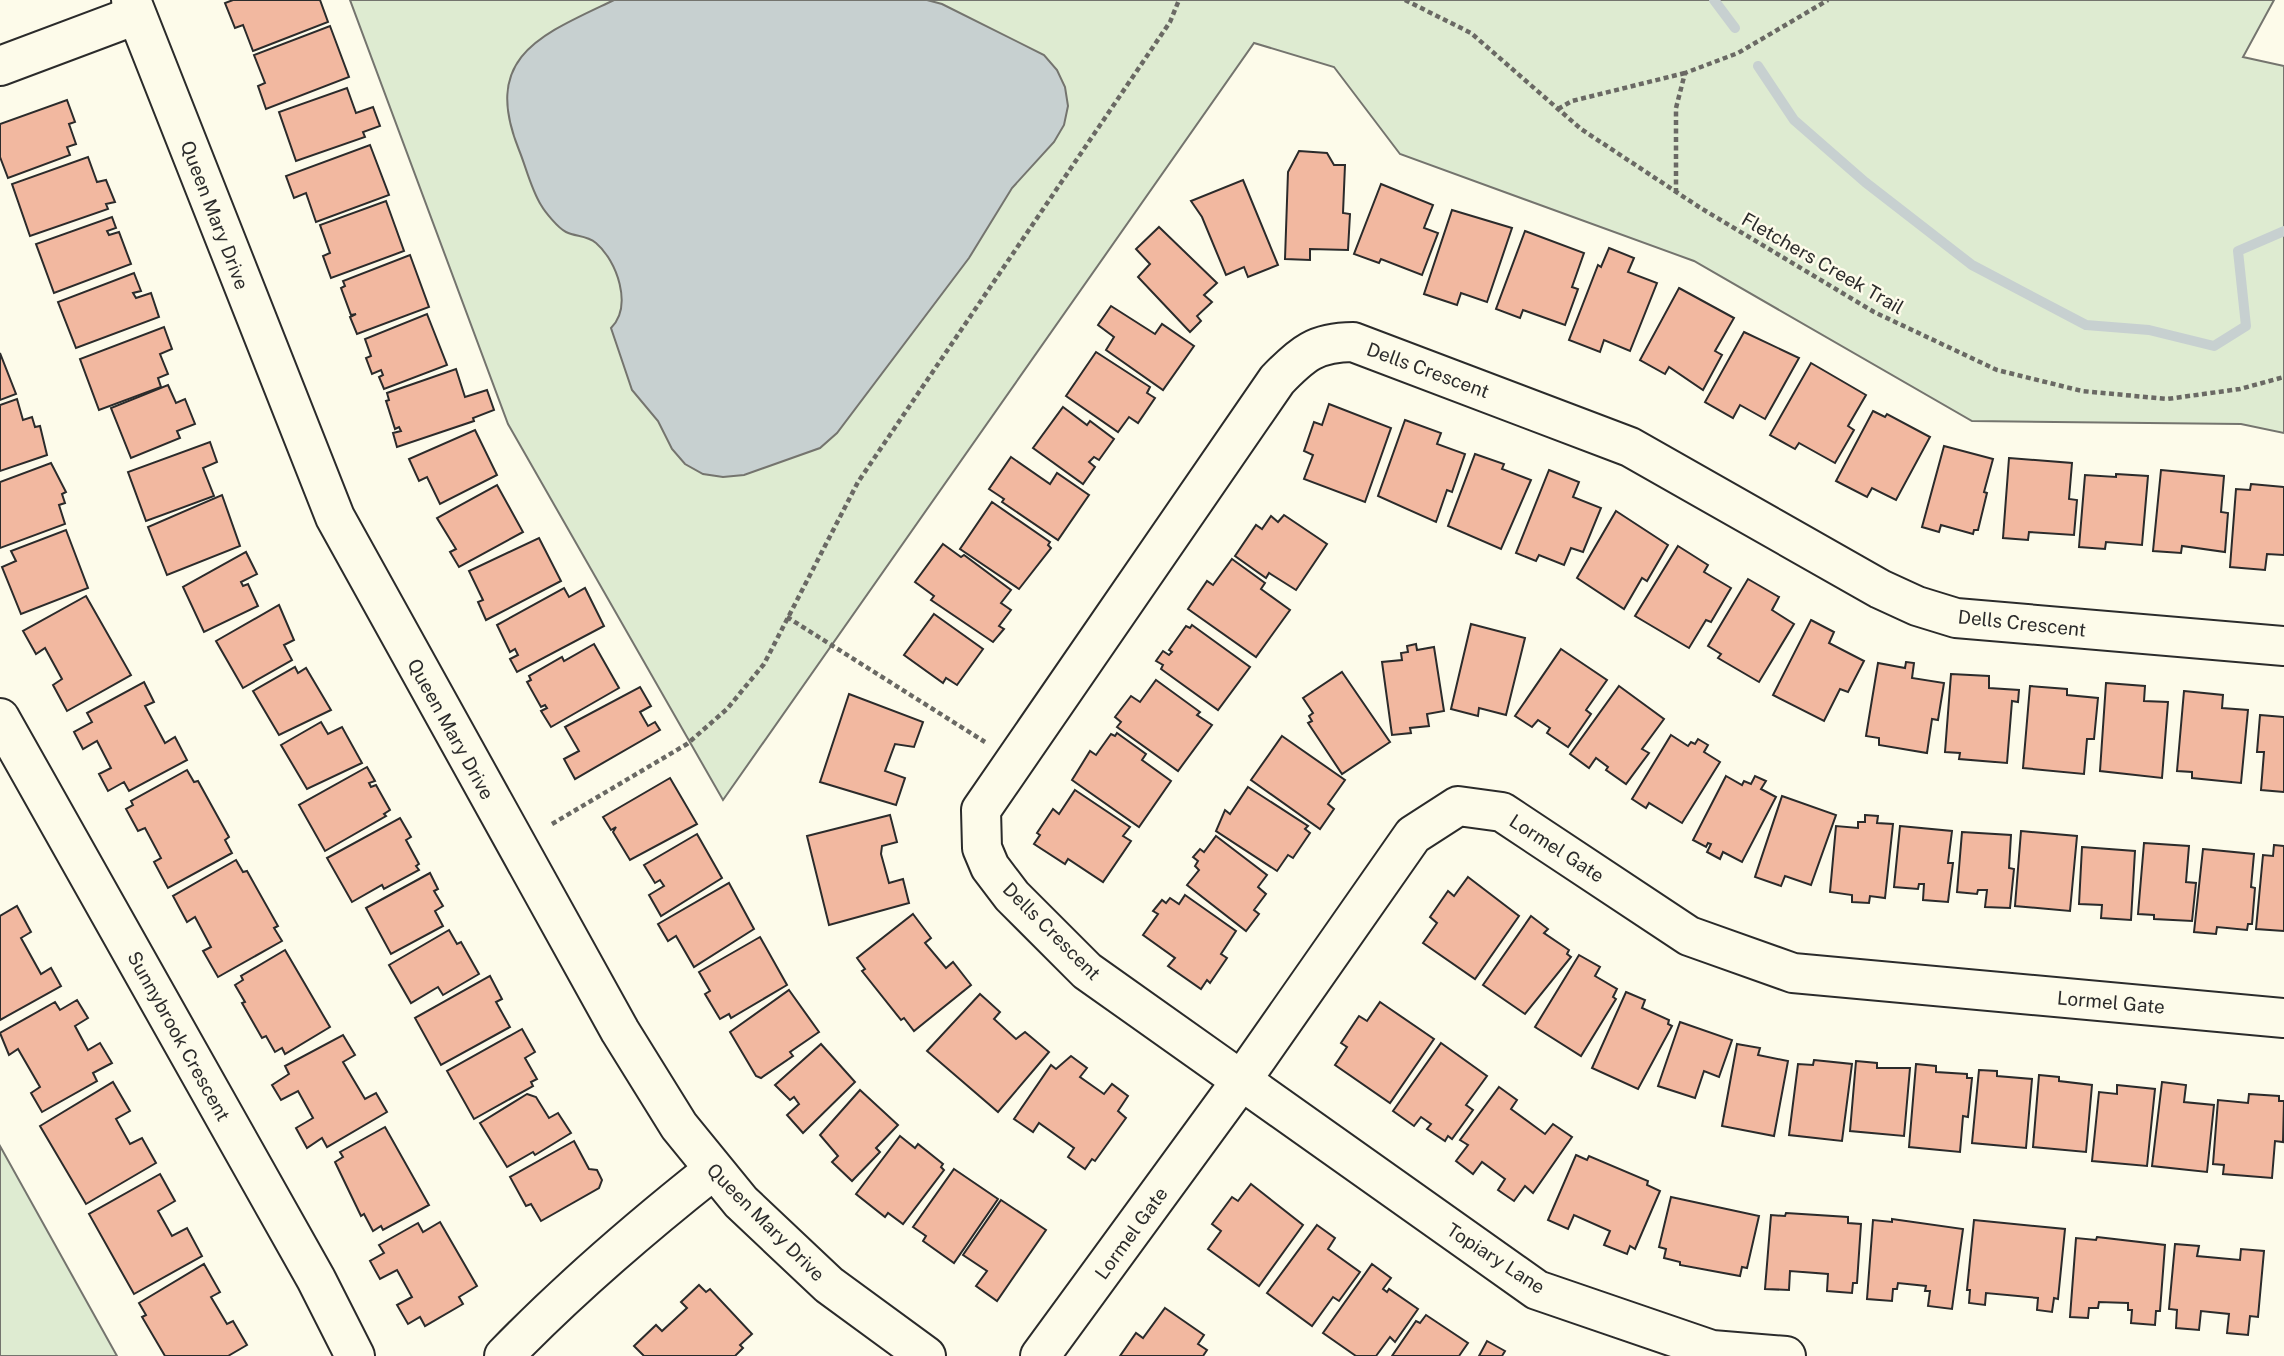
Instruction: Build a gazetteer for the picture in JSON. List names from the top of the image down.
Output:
{
  "streets": {
    "street": [
      "Queen Mary Drive",
      "Dells Crescent",
      "Lormel Gate",
      "Sunnybrook Crescent",
      "Topiary Lane"
    ],
    "path": ["Fletchers Creek Trail"]
  },
  "crossings": [
    ["Dells Crescent", "Lormel Gate"],
    ["Dells Crescent", "Topiary Lane"],
    ["Lormel Gate", "Topiary Lane"]
  ]
}
